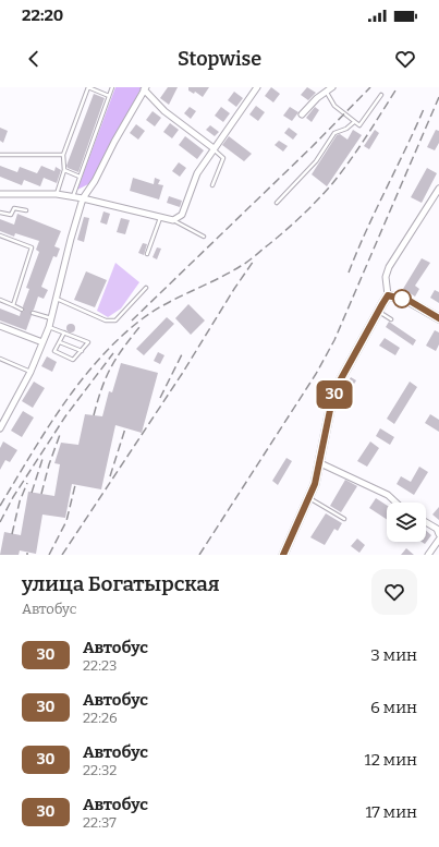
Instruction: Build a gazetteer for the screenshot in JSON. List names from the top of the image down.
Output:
{
  "lines": ["bus line 30"],
  "page": {
    "status": "22:20",
    "header": "Stopwise",
    "on_map": "30",
    "heading": ["улица Богатырская", "Автобус"],
    "list": [
      {
        "mark": "30",
        "name": "Автобус",
        "note": "22:23",
        "value": "3 мин"
      },
      {
        "mark": "30",
        "name": "Автобус",
        "note": "22:26",
        "value": "6 мин"
      },
      {
        "mark": "30",
        "name": "Автобус",
        "note": "22:32",
        "value": "12 мин"
      },
      {
        "mark": "30",
        "name": "Автобус",
        "note": "22:37",
        "value": "17 мин"
      }
    ]
  }
}
